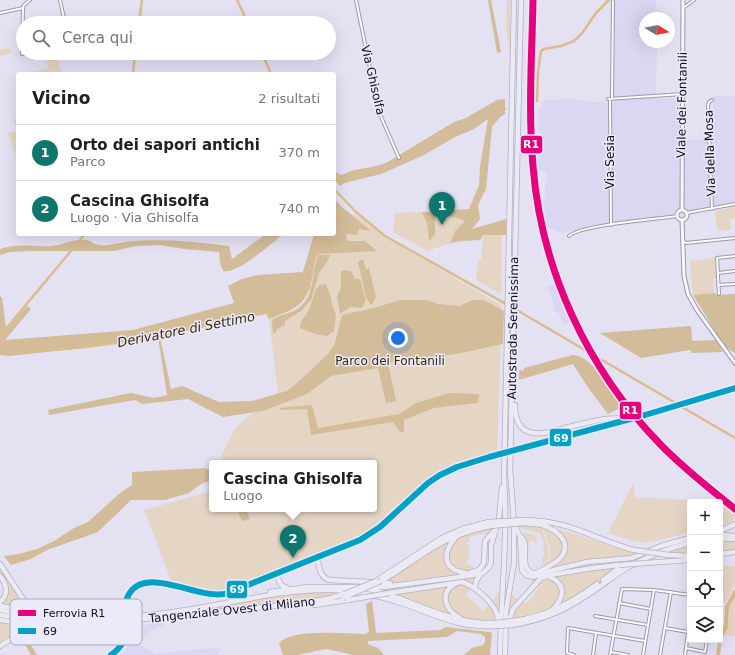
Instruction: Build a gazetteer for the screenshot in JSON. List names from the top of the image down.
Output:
{
  "streets": {
    "highway": ["Autostrada Serenissima", "Tangenziale Ovest di Milano"],
    "main road": ["Viale dei Fontanili"],
    "street": ["Via Ghisolfa", "Via della Mosa", "Via Sesia"]
  },
  "water": ["Derivatore di Settimo"],
  "parks": ["Parco dei Fontanili"],
  "lines": ["rail line R1", "transit line 69"],
  "legend": ["Ferrovia R1", "69"],
  "north": "right",
  "page": {
    "search": "Cerca qui",
    "heading": ["Vicino", "2 risultati"],
    "list": [
      {
        "mark": "1",
        "name": "Orto dei sapori antichi",
        "note": "Parco",
        "value": "370 m"
      },
      {
        "mark": "2",
        "name": "Cascina Ghisolfa",
        "note": "Luogo · Via Ghisolfa",
        "value": "740 m"
      }
    ],
    "pins": ["1", "2"],
    "popup": ["Cascina Ghisolfa", "Luogo"],
    "map_buttons": ["+", "−"]
  }
}
